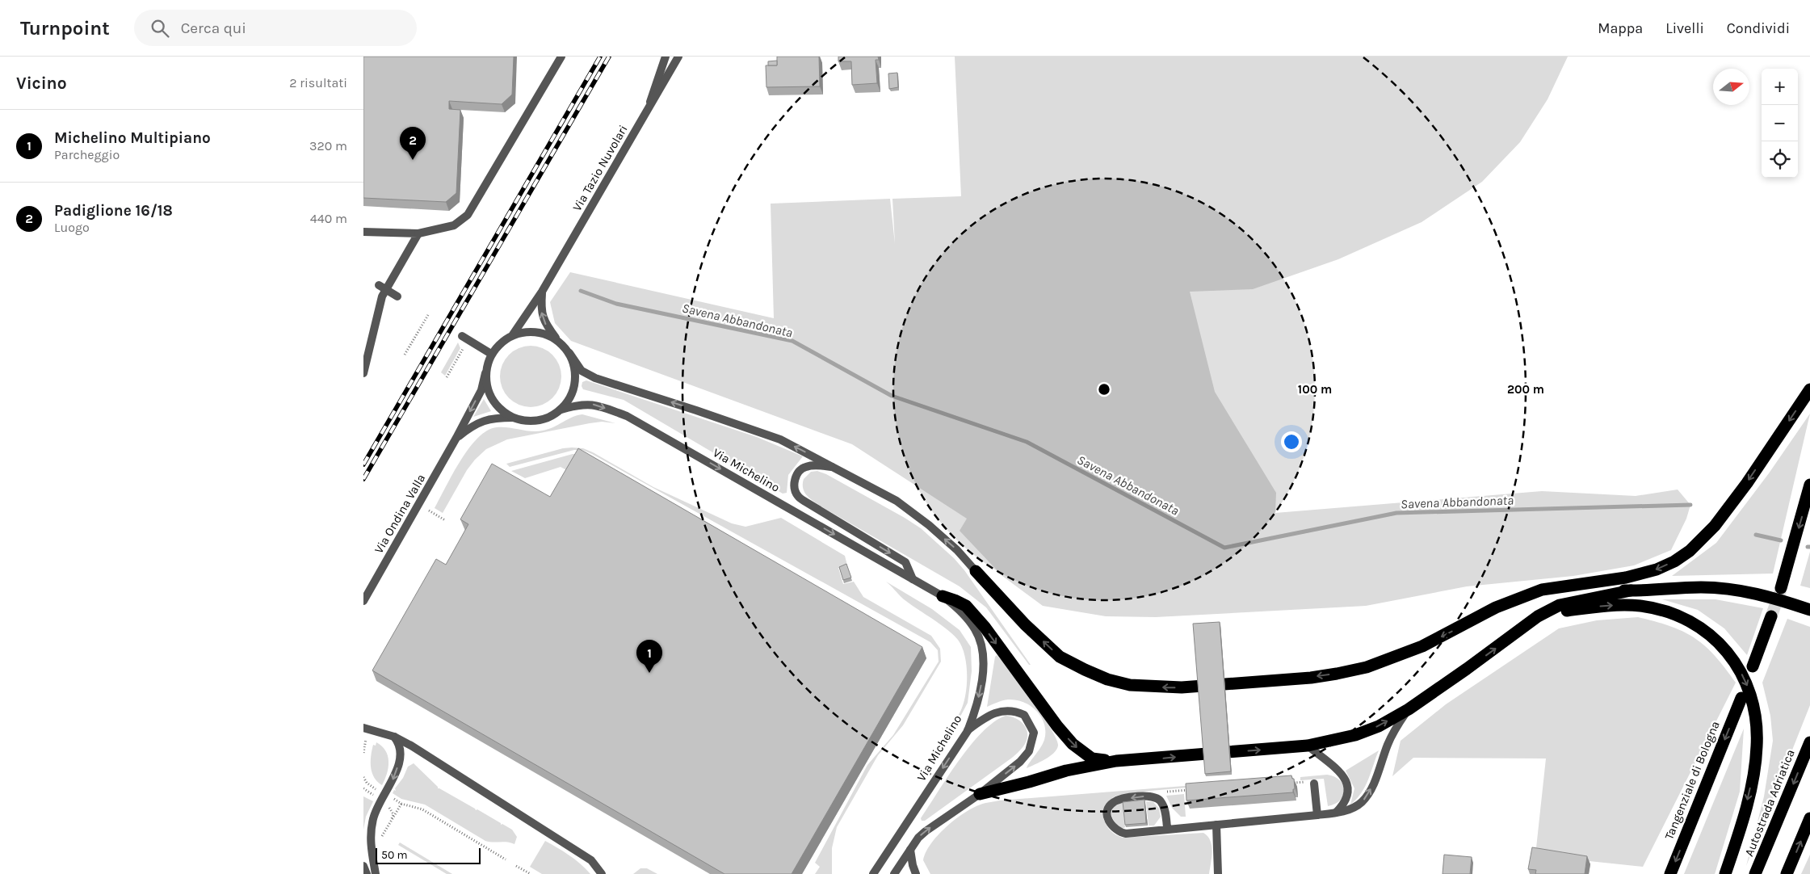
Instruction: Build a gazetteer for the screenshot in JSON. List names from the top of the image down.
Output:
{
  "streets": {
    "highway": ["Tangenziale di Bologna", "Autostrada Adriatica"],
    "street": ["Via Tazio Nuvolari", "Via Michelino", "Via Ondina Valla"]
  },
  "crossings": [
    ["Via Tazio Nuvolari", "Via Michelino"],
    ["Via Tazio Nuvolari", "Via Ondina Valla"],
    ["Via Michelino", "Via Ondina Valla"]
  ],
  "water": ["Savena Abbandonata"],
  "scale_bar": "50 m",
  "north": "right",
  "page": {
    "header": "Turnpoint",
    "search": "Cerca qui",
    "nav": ["Mappa", "Livelli", "Condividi"],
    "heading": ["Vicino", "2 risultati"],
    "map_buttons": ["+", "−"],
    "list": [
      {
        "mark": "1",
        "name": "Michelino Multipiano",
        "note": "Parcheggio",
        "value": "320 m"
      },
      {
        "mark": "2",
        "name": "Padiglione 16/18",
        "note": "Luogo",
        "value": "440 m"
      }
    ],
    "pins": ["2", "1"],
    "scale": "50 m"
  },
  "rings": ["100 m", "200 m"]
}
